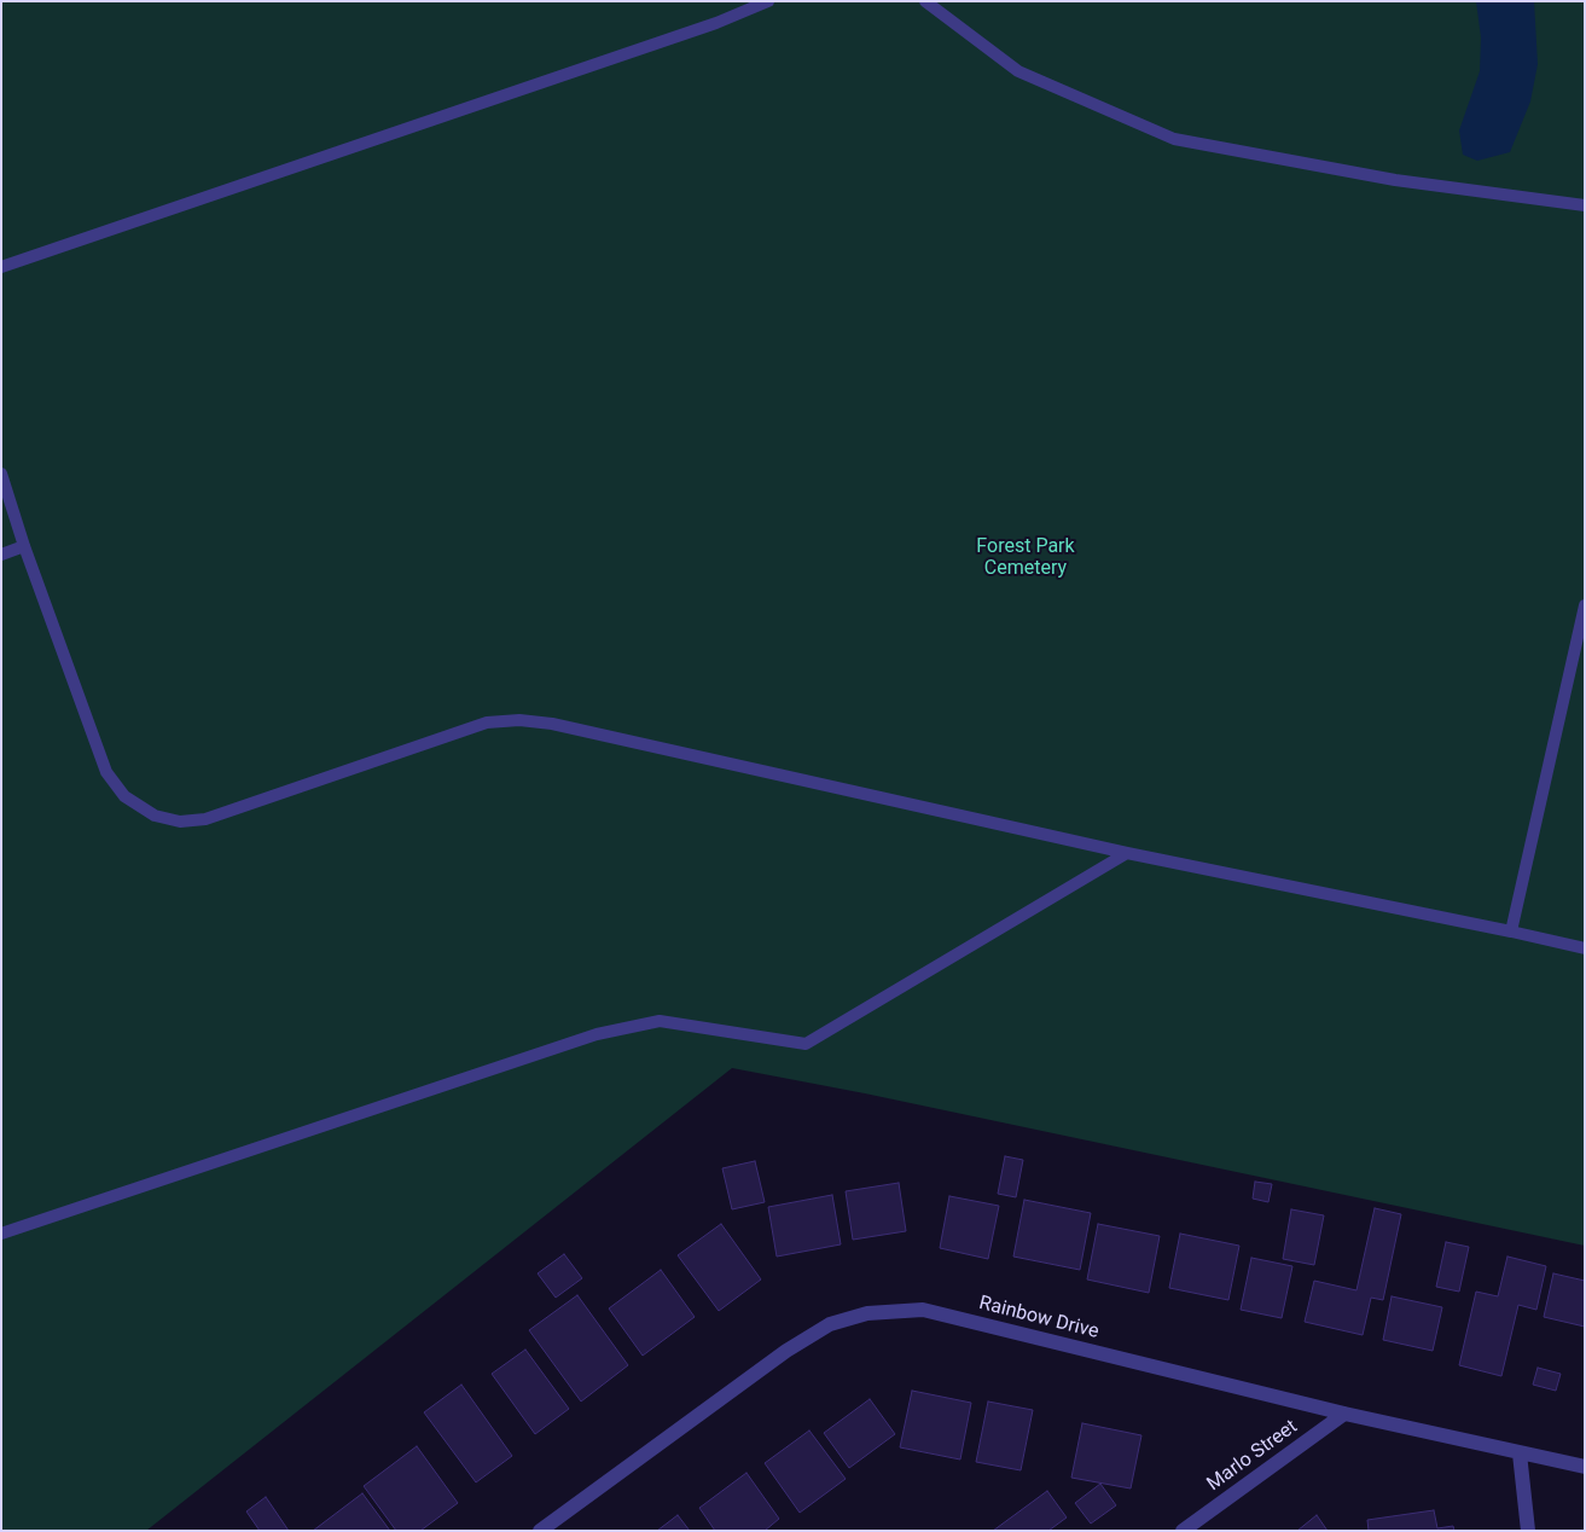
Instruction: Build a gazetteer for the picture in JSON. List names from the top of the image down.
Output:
{
  "streets": {
    "street": ["Rainbow Drive", "Marlo Street"]
  },
  "crossings": [
    ["Rainbow Drive", "Marlo Street"]
  ],
  "parks": ["Forest Park Cemetery"]
}
